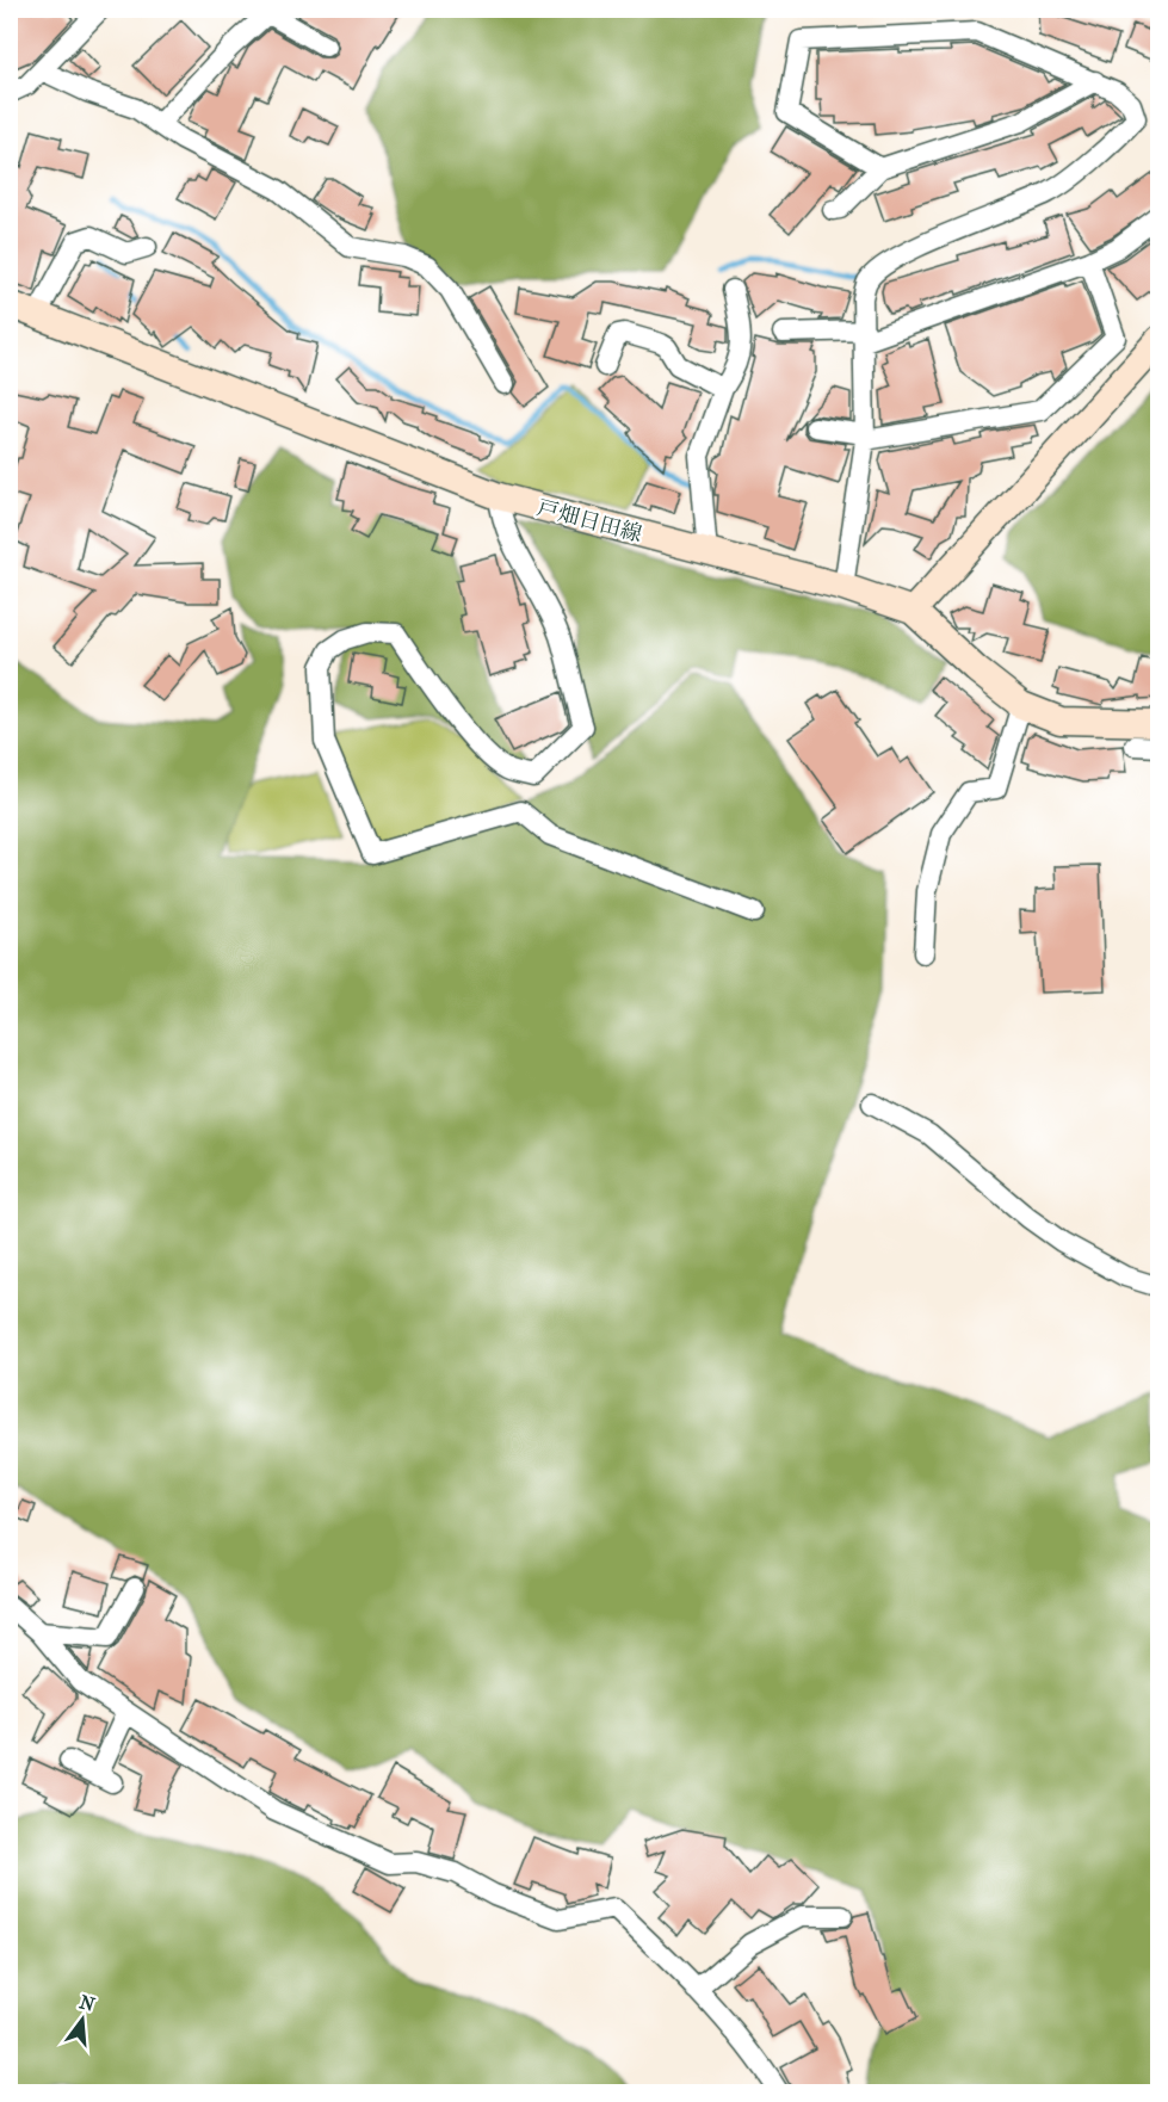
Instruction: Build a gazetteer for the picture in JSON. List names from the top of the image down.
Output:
{
  "streets": {
    "main road": ["戸畑日田線"]
  },
  "north": "top"
}
